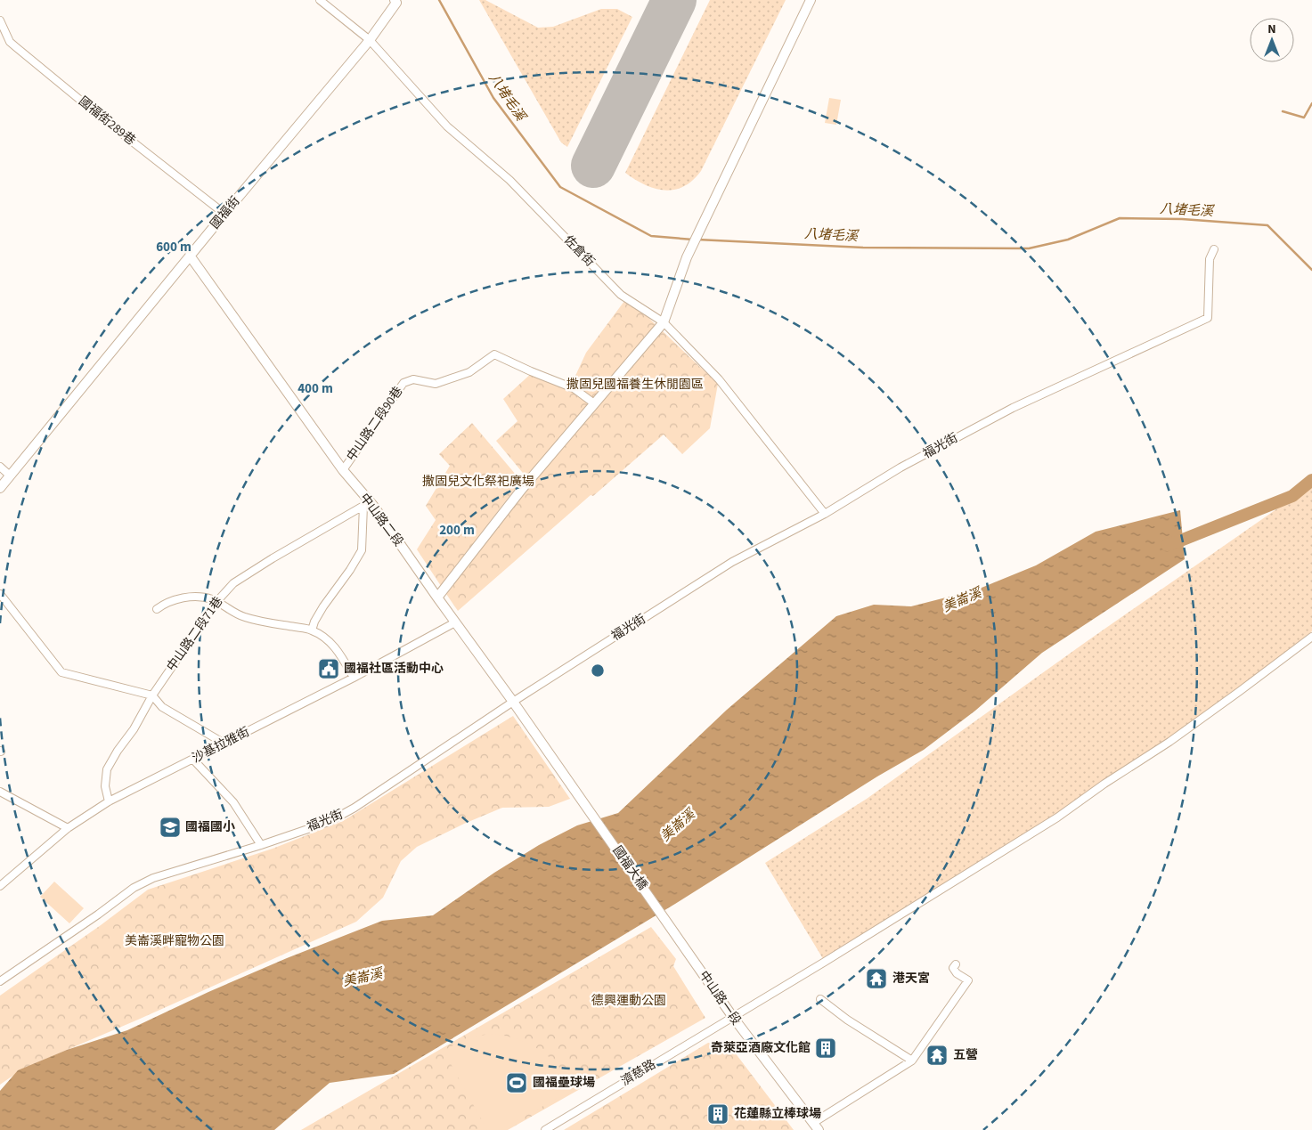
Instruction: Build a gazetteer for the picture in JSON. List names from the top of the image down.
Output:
{
  "streets": {
    "street": [
      "國福街289巷",
      "國福街",
      "佐倉街",
      "中山路二段90巷",
      "福光街",
      "中山路二段",
      "中山路二段71巷",
      "沙基拉雅街",
      "國福大橋",
      "中山路一段",
      "濟慈路"
    ]
  },
  "crossings": [
    ["國福街289巷", "國福街"],
    ["國福街", "佐倉街"],
    ["國福街", "中山路二段"],
    ["佐倉街", "福光街"],
    ["中山路二段90巷", "中山路二段"],
    ["福光街", "中山路二段"],
    ["中山路二段", "中山路二段71巷"],
    ["中山路二段", "沙基拉雅街"],
    ["中山路二段", "國福大橋"],
    ["中山路二段71巷", "沙基拉雅街"],
    ["國福大橋", "中山路一段"],
    ["中山路一段", "濟慈路"]
  ],
  "water": ["八堵毛溪", "美崙溪"],
  "parks": [
    "撒固兒國福養生休閒園區",
    "撒固兒文化祭祀廣場",
    "美崙溪畔寵物公園",
    "德興運動公園"
  ],
  "places": {
    "public building": ["國福社區活動中心"],
    "school or university": ["國福國小"],
    "temple": ["港天宮", "五營"],
    "building": ["奇萊亞酒廠文化館", "花蓮縣立棒球場"],
    "sports": ["國福壘球場"]
  },
  "north": "top",
  "rings": ["600 m", "400 m", "200 m"]
}
